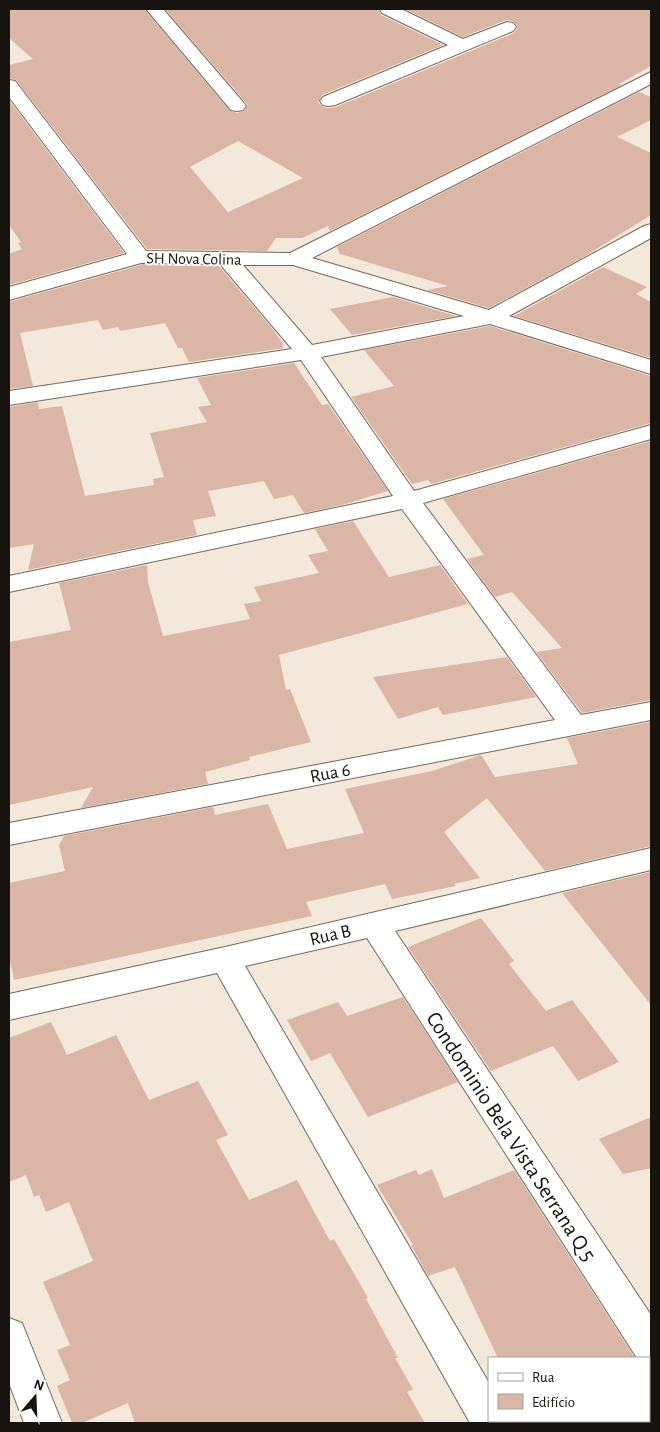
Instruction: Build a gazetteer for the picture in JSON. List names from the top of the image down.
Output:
{
  "streets": {
    "street": [
      "SH Nova Colina",
      "Rua 6",
      "Rua B",
      "Condominio Bela Vista Serrana Q 5"
    ]
  },
  "crossings": [
    ["Rua B", "Condominio Bela Vista Serrana Q 5"]
  ],
  "legend": ["Rua", "Edifício"],
  "north": "top"
}
